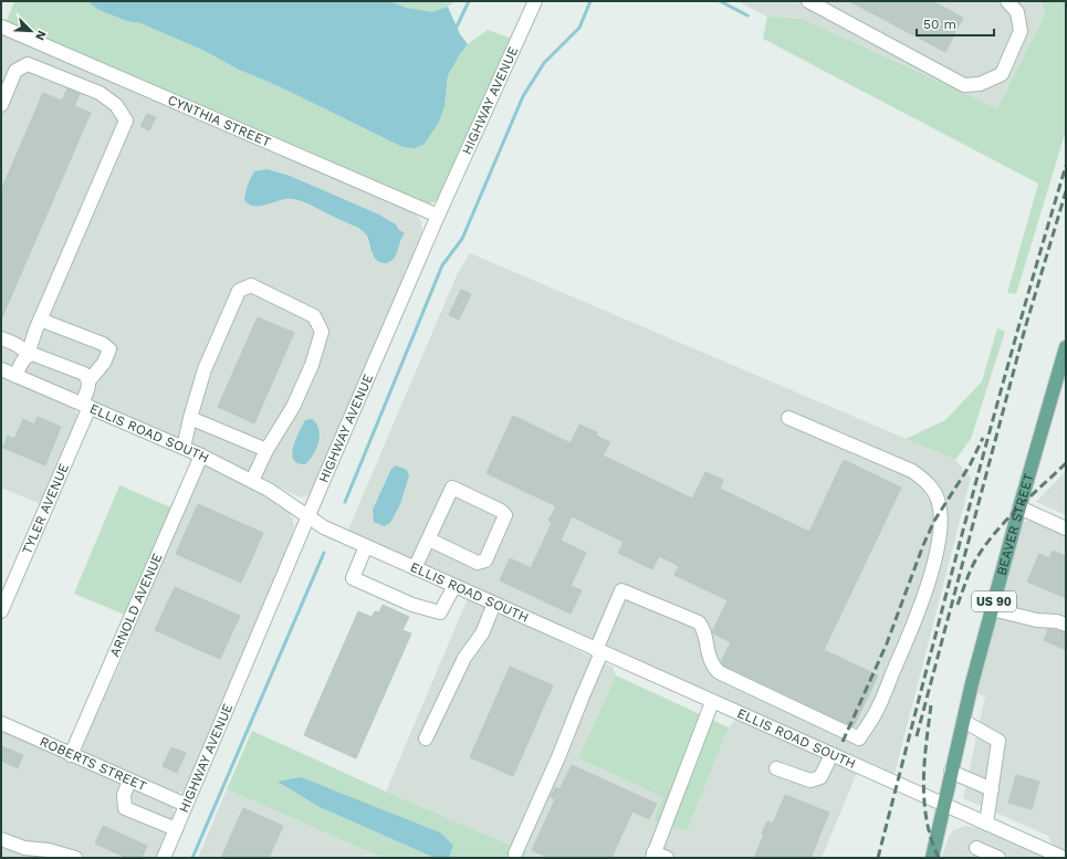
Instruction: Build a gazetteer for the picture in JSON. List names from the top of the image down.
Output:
{
  "streets": {
    "main road": ["BEAVER STREET", "US 90"],
    "street": [
      "HIGHWAY AVENUE",
      "CYNTHIA STREET",
      "ELLIS ROAD SOUTH",
      "TYLER AVENUE",
      "ARNOLD AVENUE",
      "ROBERTS STREET"
    ]
  },
  "crossings": [
    ["HIGHWAY AVENUE", "CYNTHIA STREET"],
    ["HIGHWAY AVENUE", "ELLIS ROAD SOUTH"],
    ["HIGHWAY AVENUE", "ROBERTS STREET"],
    ["ELLIS ROAD SOUTH", "TYLER AVENUE"],
    ["ELLIS ROAD SOUTH", "BEAVER STREET"],
    ["ELLIS ROAD SOUTH", "ARNOLD AVENUE"],
    ["ARNOLD AVENUE", "ROBERTS STREET"]
  ],
  "scale_bar": "50 m",
  "north": "bottom right"
}
